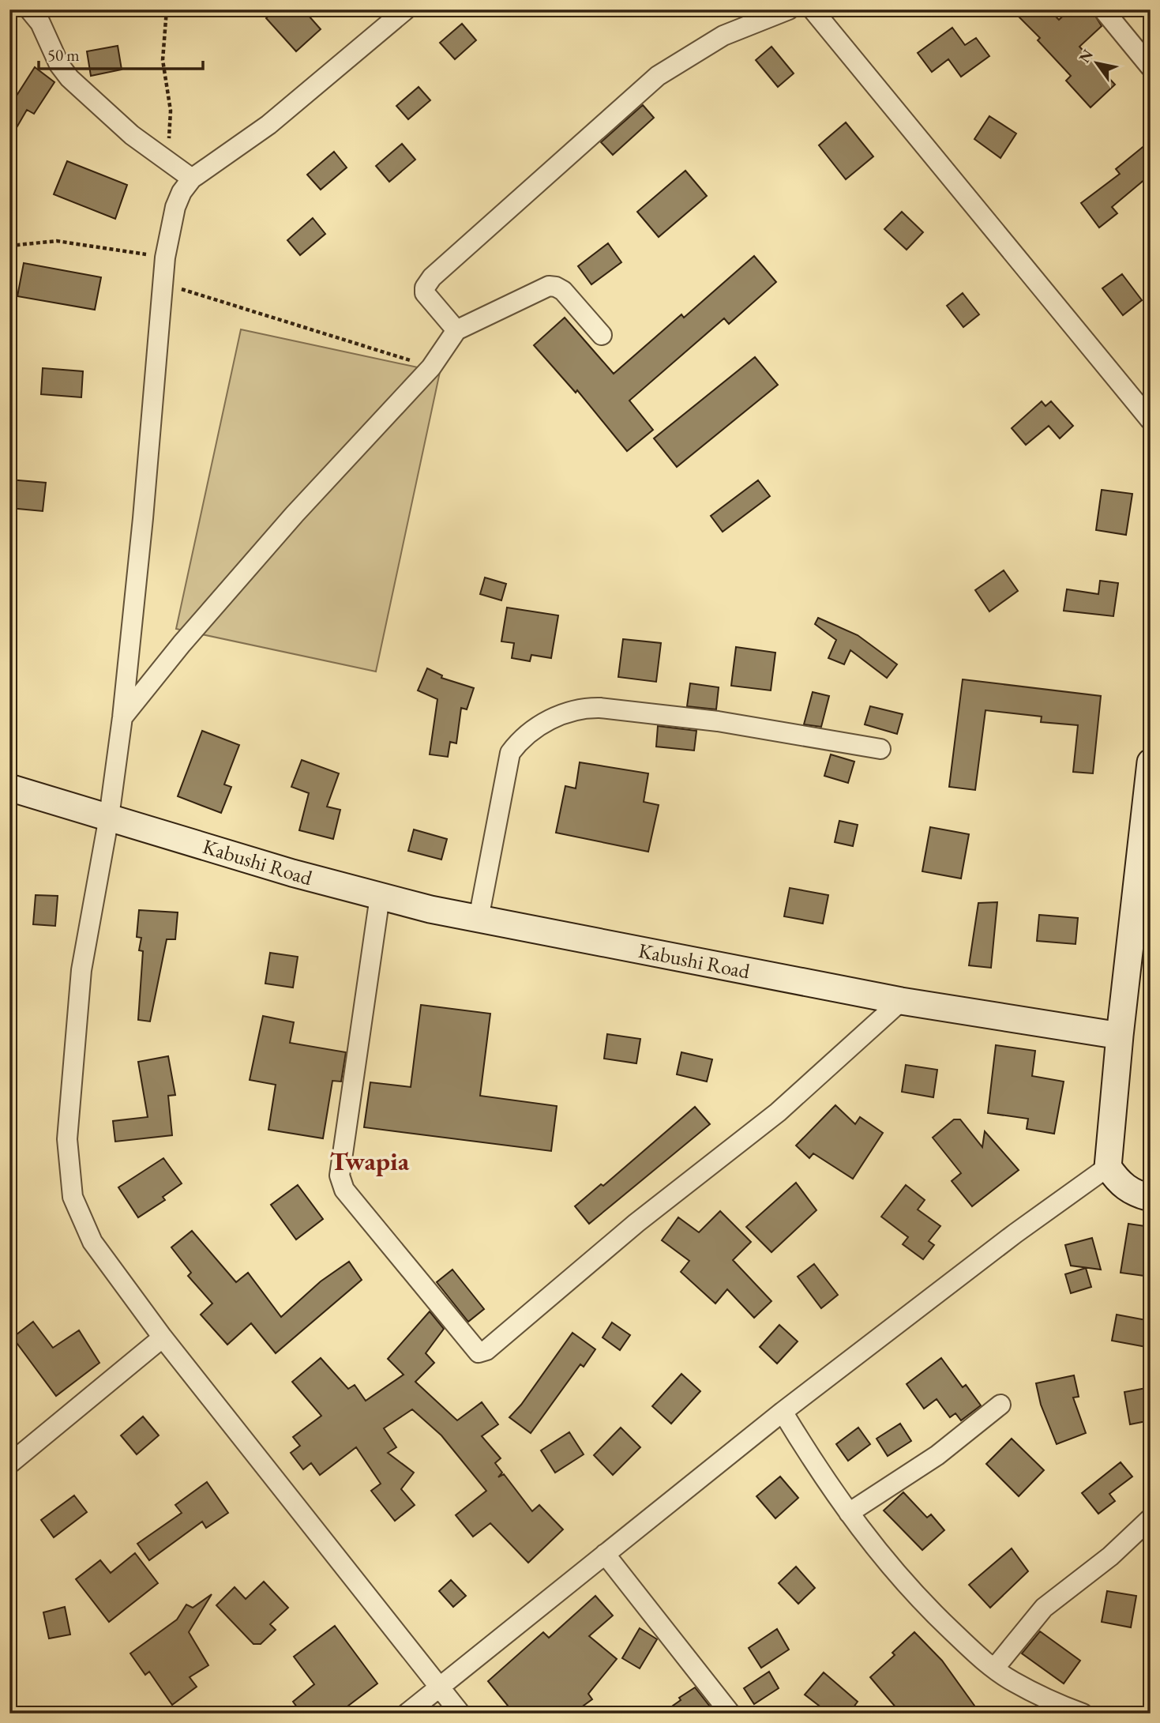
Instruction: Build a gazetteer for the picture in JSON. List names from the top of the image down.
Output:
{
  "streets": {
    "main road": ["Kabushi Road"]
  },
  "districts": ["Twapia"],
  "scale_bar": "50 m",
  "north": "top left"
}
